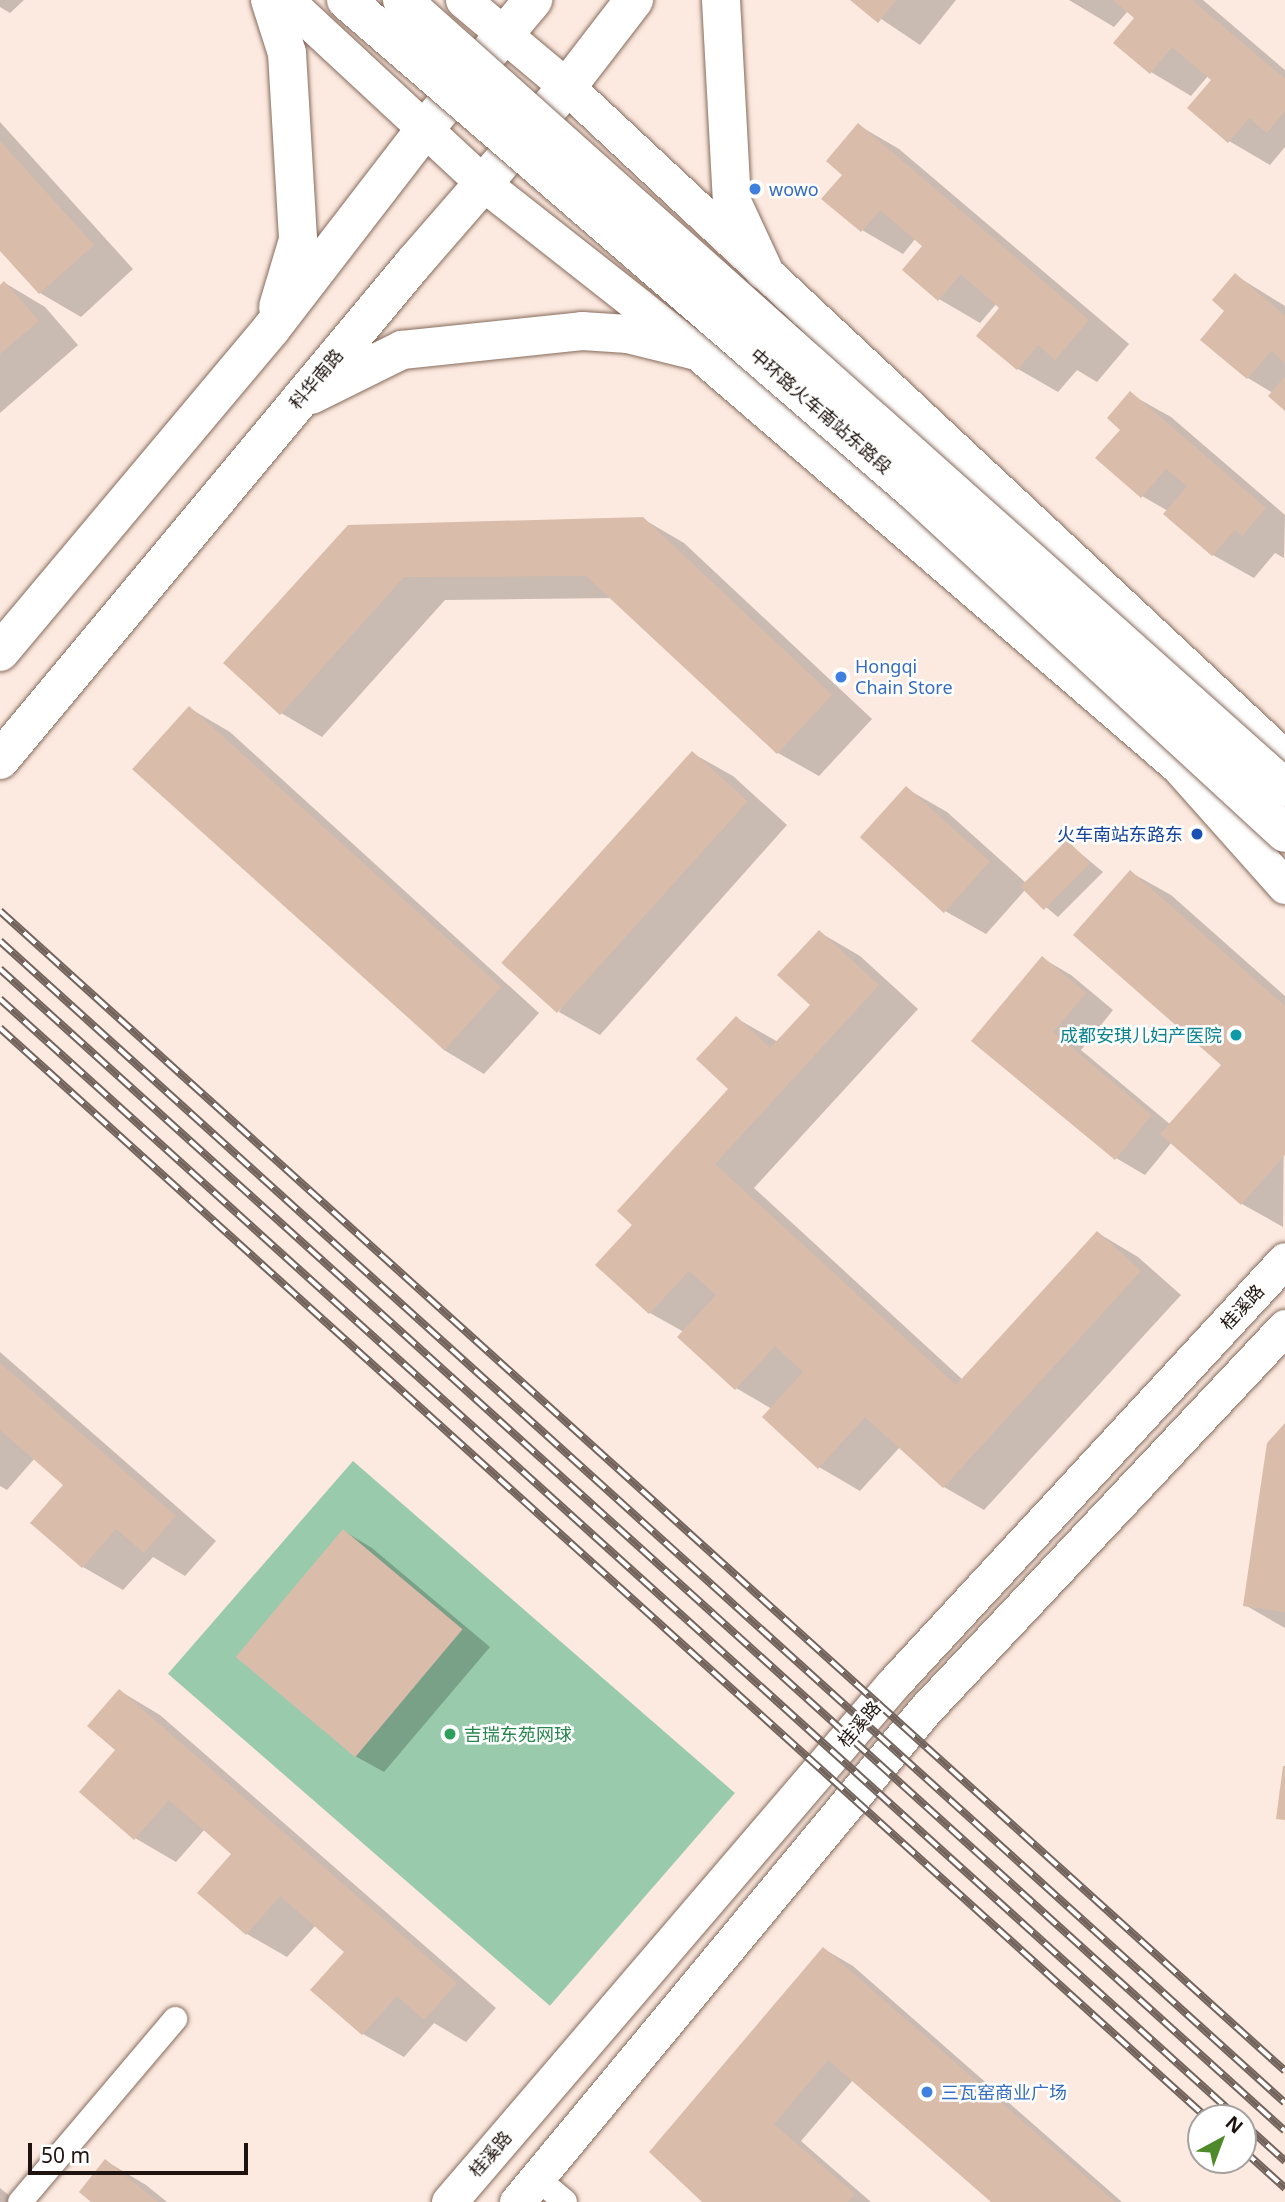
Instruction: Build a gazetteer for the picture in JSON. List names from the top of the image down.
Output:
{
  "streets": {
    "main road": ["科华南路", "中环路火车南站东路段", "桂溪路"]
  },
  "places": [
    "wowo",
    "Hongqi Chain Store",
    "火车南站东路东",
    "成都安琪儿妇产医院",
    "吉瑞东苑网球",
    "三瓦窑商业广场"
  ],
  "scale_bar": "50 m",
  "north": "top right"
}
